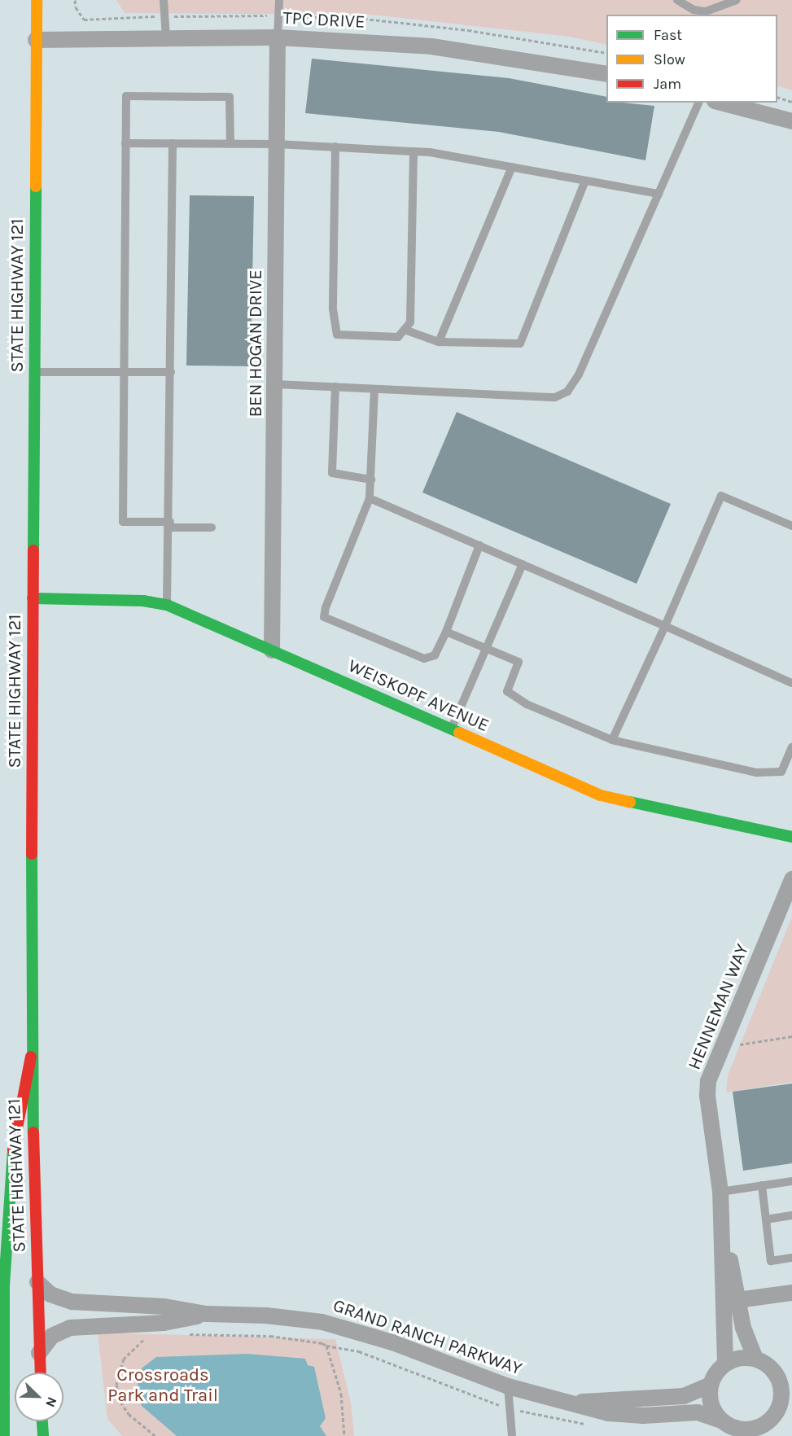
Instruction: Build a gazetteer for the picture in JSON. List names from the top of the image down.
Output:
{
  "streets": {
    "main road": ["STATE HIGHWAY 121", "WEISKOPF AVENUE"],
    "street": [
      "TPC DRIVE",
      "BEN HOGAN DRIVE",
      "HENNEMAN WAY",
      "GRAND RANCH PARKWAY"
    ]
  },
  "crossings": [
    ["TPC DRIVE", "STATE HIGHWAY 121"],
    ["TPC DRIVE", "BEN HOGAN DRIVE"],
    ["STATE HIGHWAY 121", "WEISKOPF AVENUE"],
    ["STATE HIGHWAY 121", "GRAND RANCH PARKWAY"],
    ["BEN HOGAN DRIVE", "WEISKOPF AVENUE"],
    ["HENNEMAN WAY", "GRAND RANCH PARKWAY"]
  ],
  "parks": ["Crossroads Park and Trail"],
  "legend": ["Fast", "Slow", "Jam"],
  "north": "bottom right"
}
